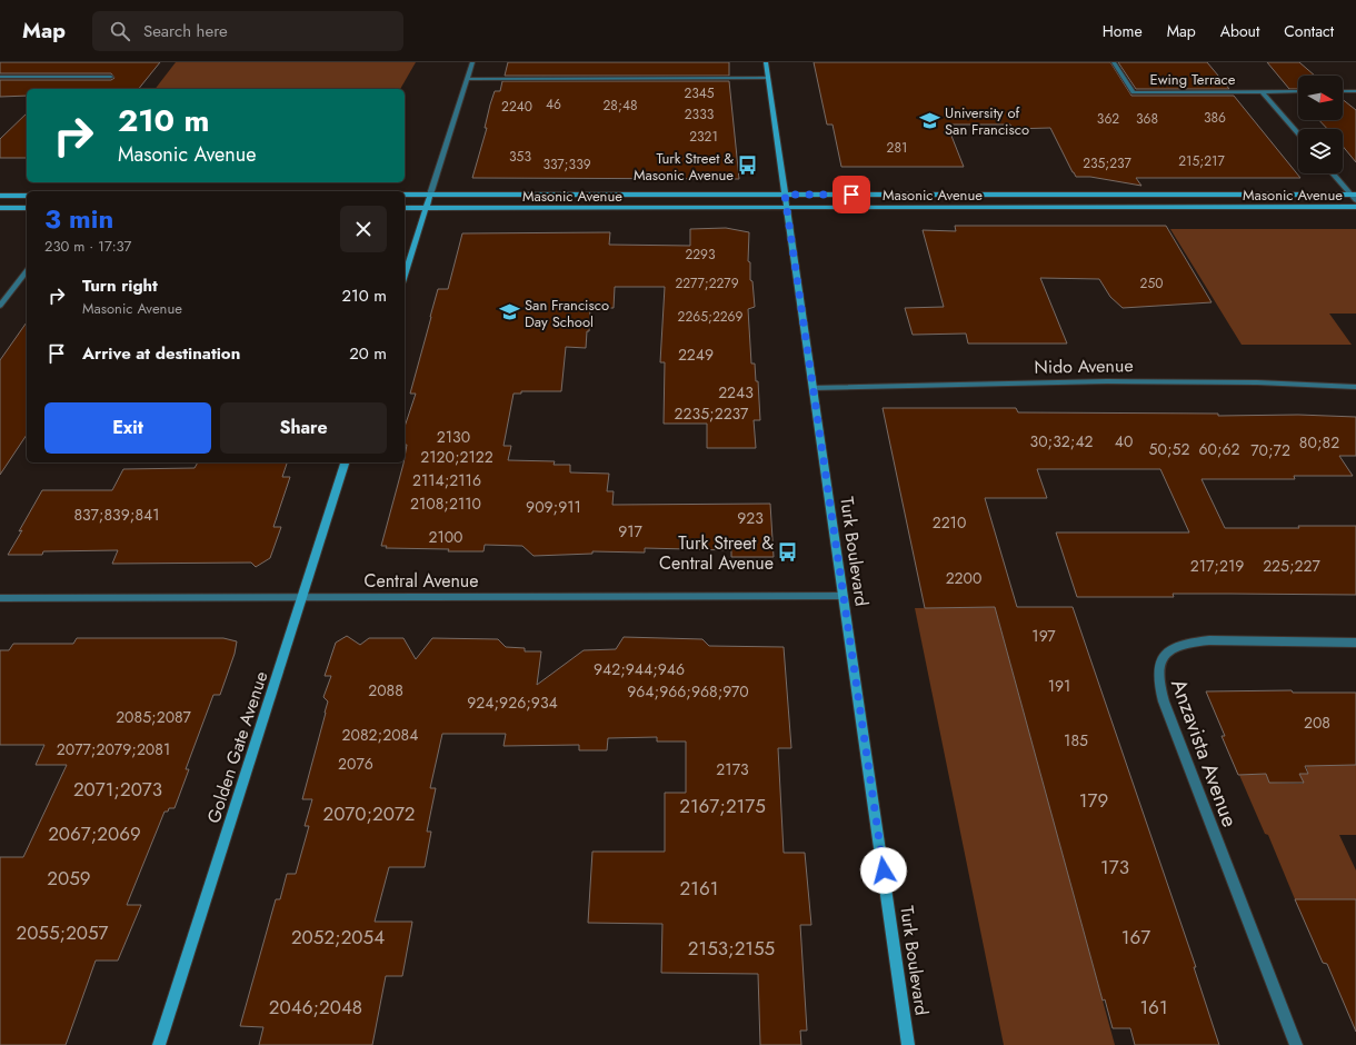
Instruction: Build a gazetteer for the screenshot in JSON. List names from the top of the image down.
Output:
{
  "streets": {
    "main road": ["Masonic Avenue", "Turk Boulevard", "Golden Gate Avenue"],
    "street": [
      "Ewing Terrace",
      "Nido Avenue",
      "Central Avenue",
      "Anzavista Avenue"
    ]
  },
  "crossings": [
    ["Masonic Avenue", "Turk Boulevard"],
    ["Nido Avenue", "Turk Boulevard"],
    ["Turk Boulevard", "Central Avenue"],
    ["Central Avenue", "Golden Gate Avenue"]
  ],
  "places": {
    "school or university": ["University of San Francisco", "San Francisco Day School"],
    "bus stop": ["Turk Street & Masonic Avenue", "Turk Street & Central Avenue"]
  },
  "house_numbers": [
    "2345",
    "46",
    "28;48",
    "2240",
    "2333",
    "386",
    "362",
    "368",
    "2321",
    "281",
    "353",
    "215;217",
    "235;237",
    "337;339",
    "2293",
    "2277;2279",
    "250",
    "2265;2269",
    "2249",
    "2243",
    "2235;2237",
    "2130",
    "30;32;42",
    "40",
    "80;82",
    "50;52",
    "60;62",
    "70;72",
    "2120;2122",
    "2114;2116",
    "2108;2110",
    "909;911",
    "837;839;841",
    "923",
    "2210",
    "917",
    "2100",
    "217;219",
    "225;227",
    "2200",
    "197",
    "942;944;946",
    "191",
    "2088",
    "964;966;968;970",
    "924;926;934",
    "2085;2087",
    "208",
    "2082;2084",
    "185",
    "2077;2079;2081",
    "2076",
    "2173",
    "2071;2073",
    "179",
    "2167;2175",
    "2070;2072",
    "2067;2069",
    "173",
    "2059",
    "2161",
    "2055;2057",
    "2052;2054",
    "167",
    "2153;2155",
    "2046;2048",
    "161"
  ],
  "north": "right",
  "page": {
    "header": "Map",
    "search": "Search here",
    "nav": [
      "Home",
      "Map",
      "About",
      "Contact"
    ],
    "turn": ["210 m", "Masonic Avenue"],
    "heading": ["3 min", "230 m · 17:37"],
    "list": [
      {
        "name": "Turn right",
        "note": "Masonic Avenue",
        "value": "210 m"
      },
      {
        "name": "Arrive at destination",
        "value": "20 m"
      }
    ],
    "buttons": ["Exit", "Share"]
  }
}
